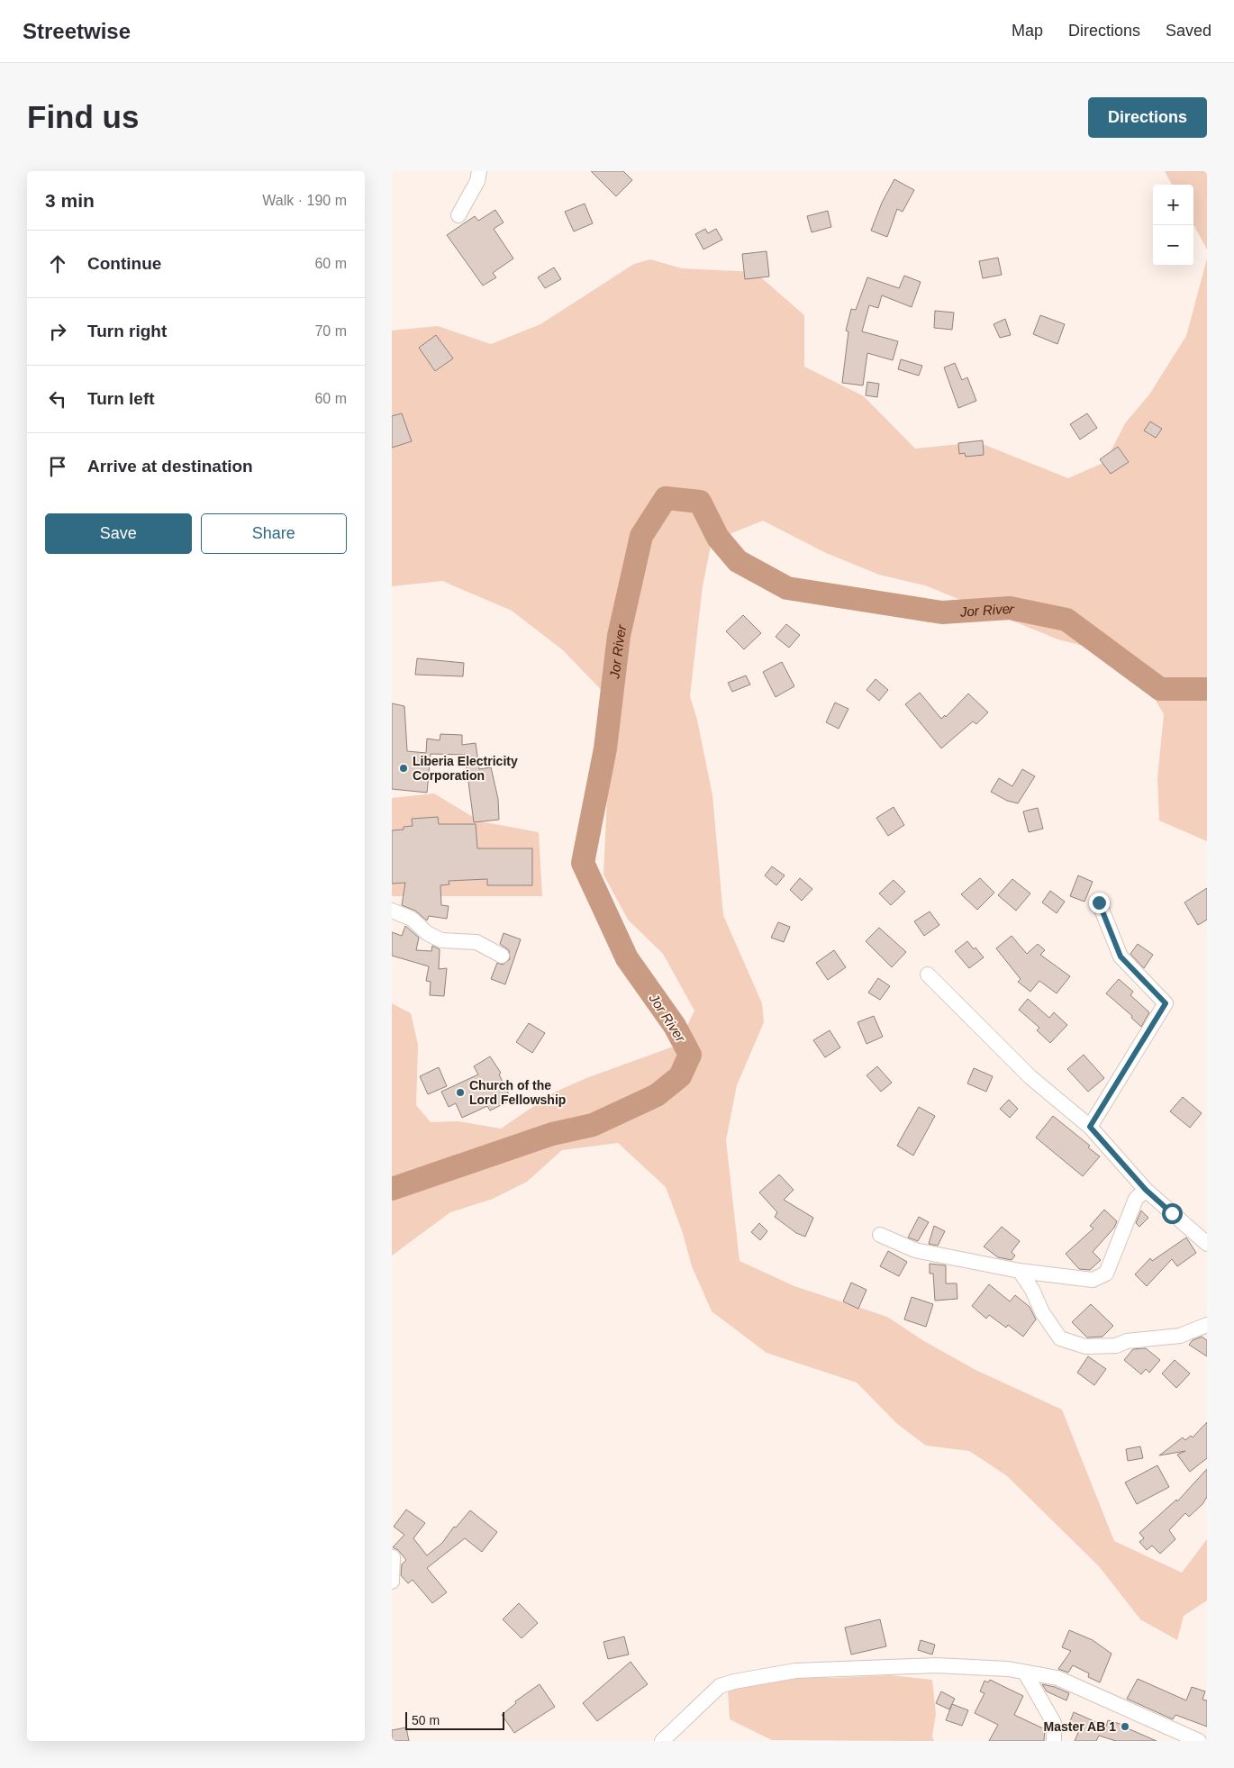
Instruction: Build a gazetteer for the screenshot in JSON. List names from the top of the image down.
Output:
{
  "water": ["Jor River"],
  "places": ["Liberia Electricity Corporation", "Church of the Lord Fellowship", "Master AB 1"],
  "scale_bar": "50 m",
  "page": {
    "header": "Streetwise",
    "nav": ["Map", "Directions", "Saved"],
    "buttons": [
      "Directions",
      ["Save", "Share"]
    ],
    "title": "Find us",
    "heading": ["3 min", "Walk · 190 m"],
    "map_buttons": ["+", "−"],
    "list": [
      ["Continue", "60 m"],
      ["Turn right", "70 m"],
      ["Turn left", "60 m"],
      "Arrive at destination"
    ],
    "scale": "50 m"
  }
}
